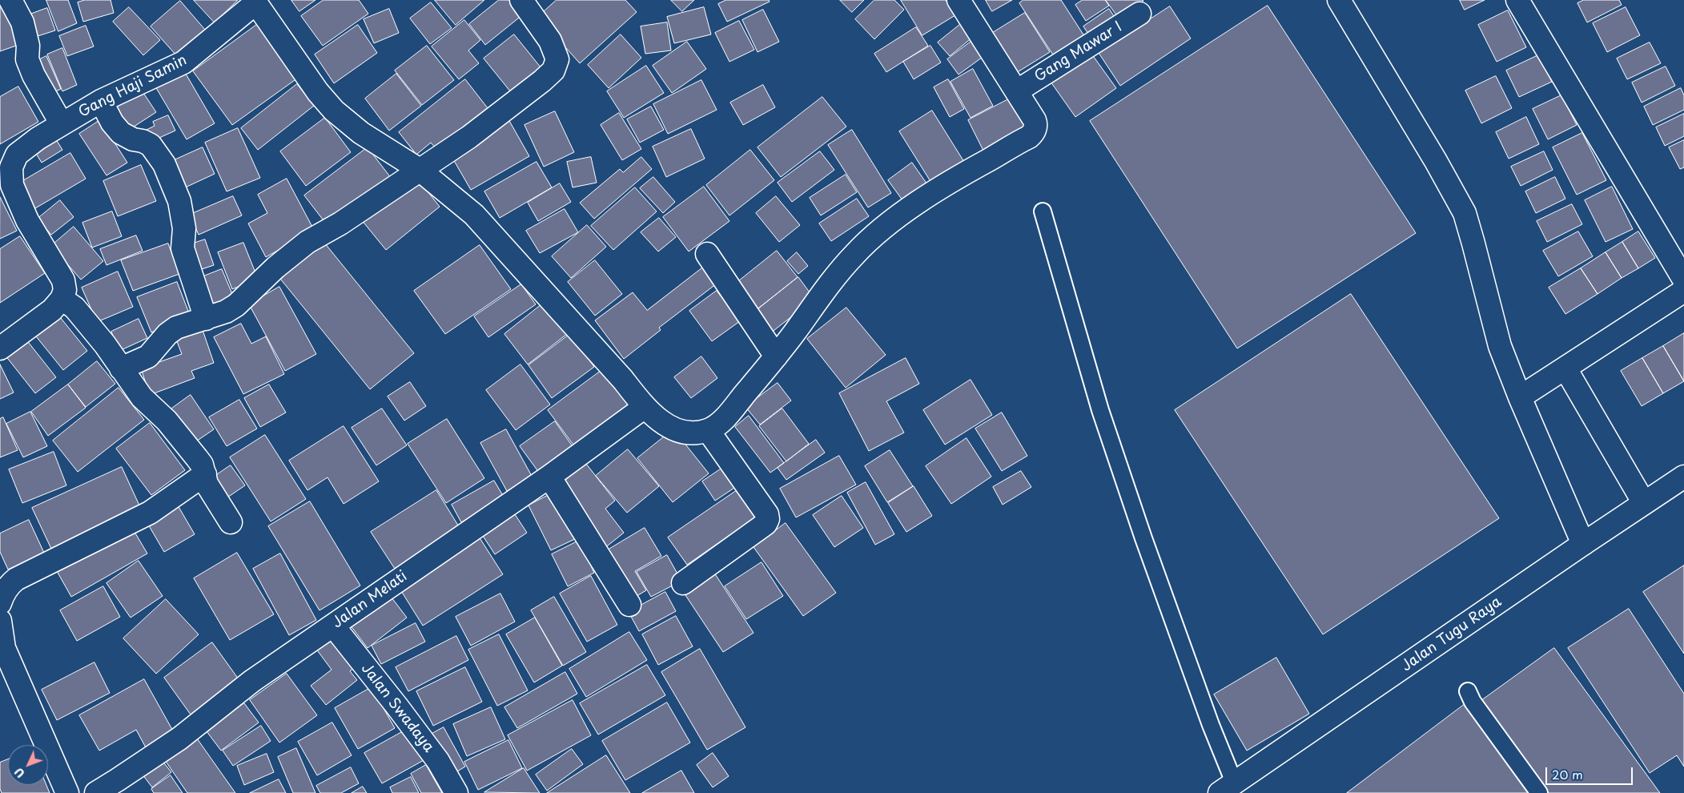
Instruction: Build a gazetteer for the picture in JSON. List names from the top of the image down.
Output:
{
  "streets": {
    "street": [
      "Gang Mawar I",
      "Gang Haji Samin",
      "Jalan Melati",
      "Jalan Tugu Raya",
      "Jalan Swadaya"
    ]
  },
  "crossings": [
    ["Jalan Melati", "Jalan Swadaya"]
  ],
  "scale_bar": "20 m",
  "north": "bottom left"
}
